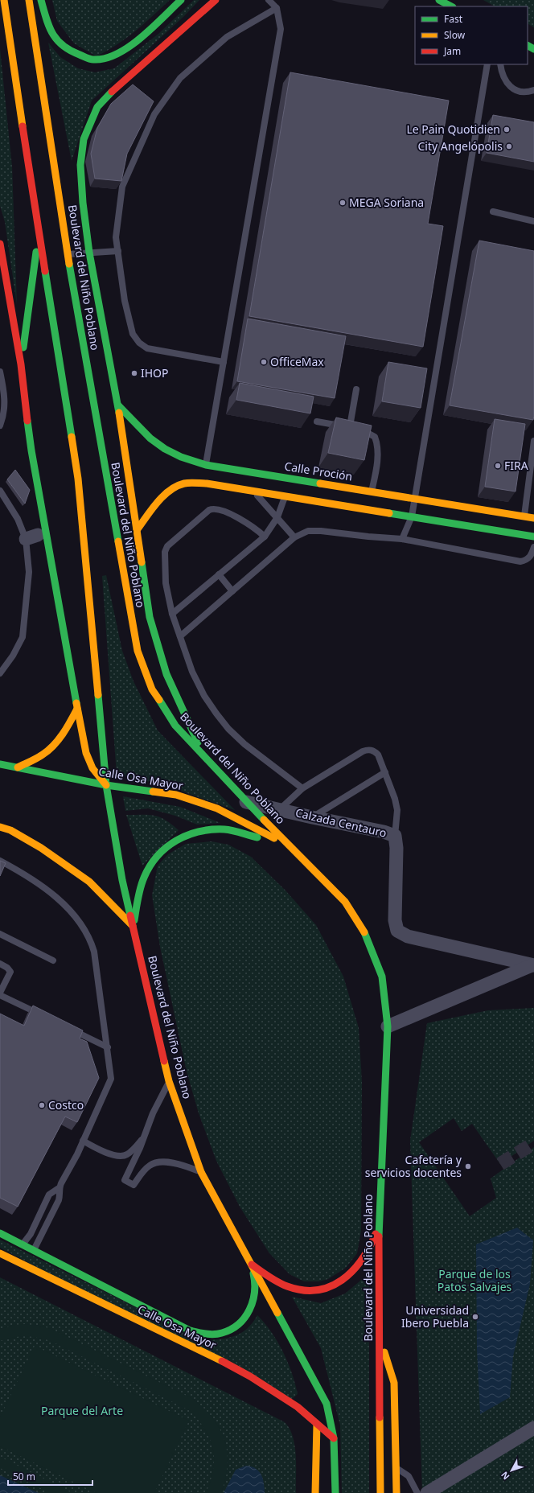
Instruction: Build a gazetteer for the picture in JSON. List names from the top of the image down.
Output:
{
  "streets": {
    "main road": ["Boulevard del Niño Poblano", "Calle Proción", "Calle Osa Mayor"],
    "street": ["Calzada Centauro"]
  },
  "crossings": [
    ["Boulevard del Niño Poblano", "Calle Osa Mayor"],
    ["Boulevard del Niño Poblano", "Calzada Centauro"]
  ],
  "parks": ["Parque de los Patos Salvajes", "Parque del Arte"],
  "places": [
    "Le Pain Quotidien",
    "City Angelópolis",
    "MEGA Soriana",
    "OfficeMax",
    "IHOP",
    "FIRA",
    "Costco",
    "Cafetería y servicios docentes",
    "Universidad Ibero Puebla"
  ],
  "legend": ["Fast", "Slow", "Jam"],
  "scale_bar": "50 m",
  "north": "bottom left"
}
